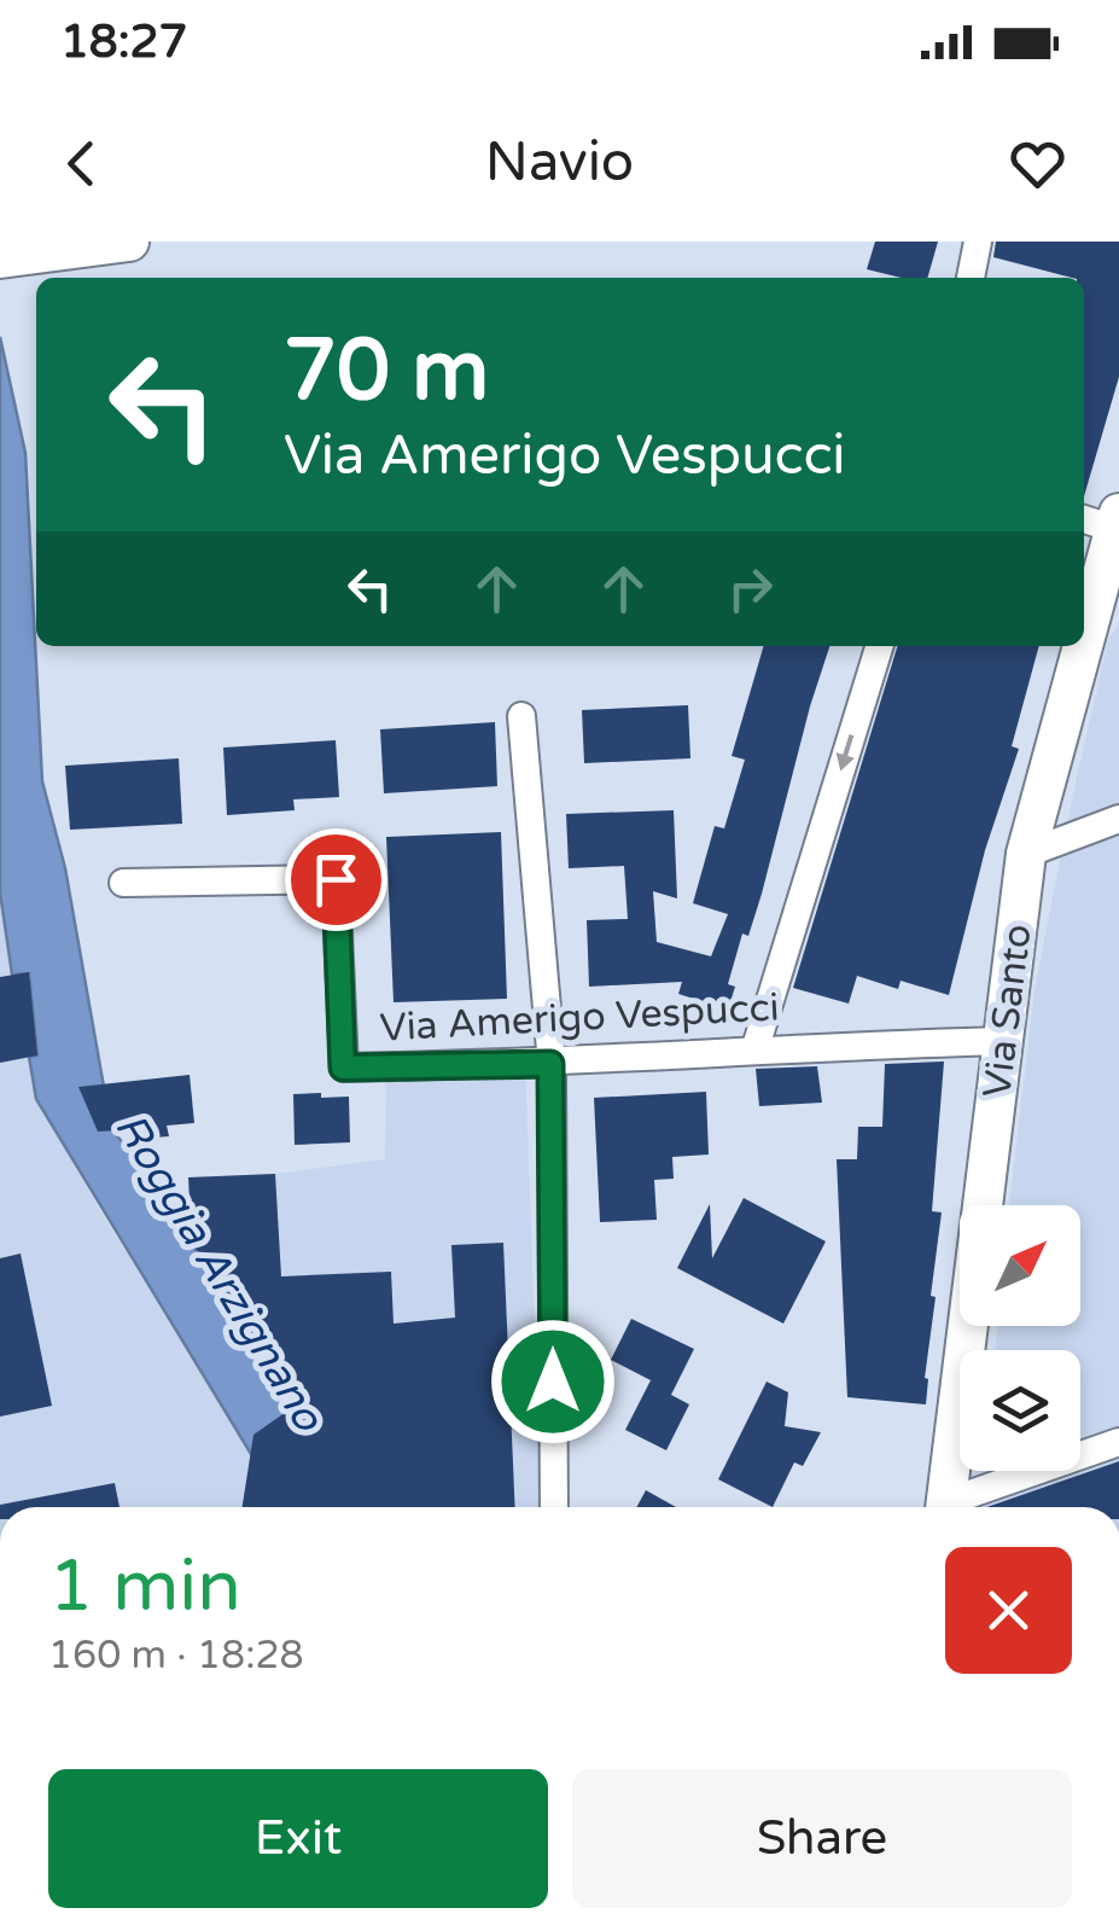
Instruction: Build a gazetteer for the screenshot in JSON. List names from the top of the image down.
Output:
{
  "streets": {
    "street": ["Via Santo", "Via Amerigo Vespucci"]
  },
  "crossings": [
    ["Via Santo", "Via Amerigo Vespucci"]
  ],
  "water": ["Roggia Arzignano"],
  "north": "top right",
  "page": {
    "status": "18:27",
    "header": "Navio",
    "turn": ["70 m", "Via Amerigo Vespucci"],
    "heading": ["1 min", "160 m · 18:28"],
    "buttons": ["Exit", "Share"]
  }
}
